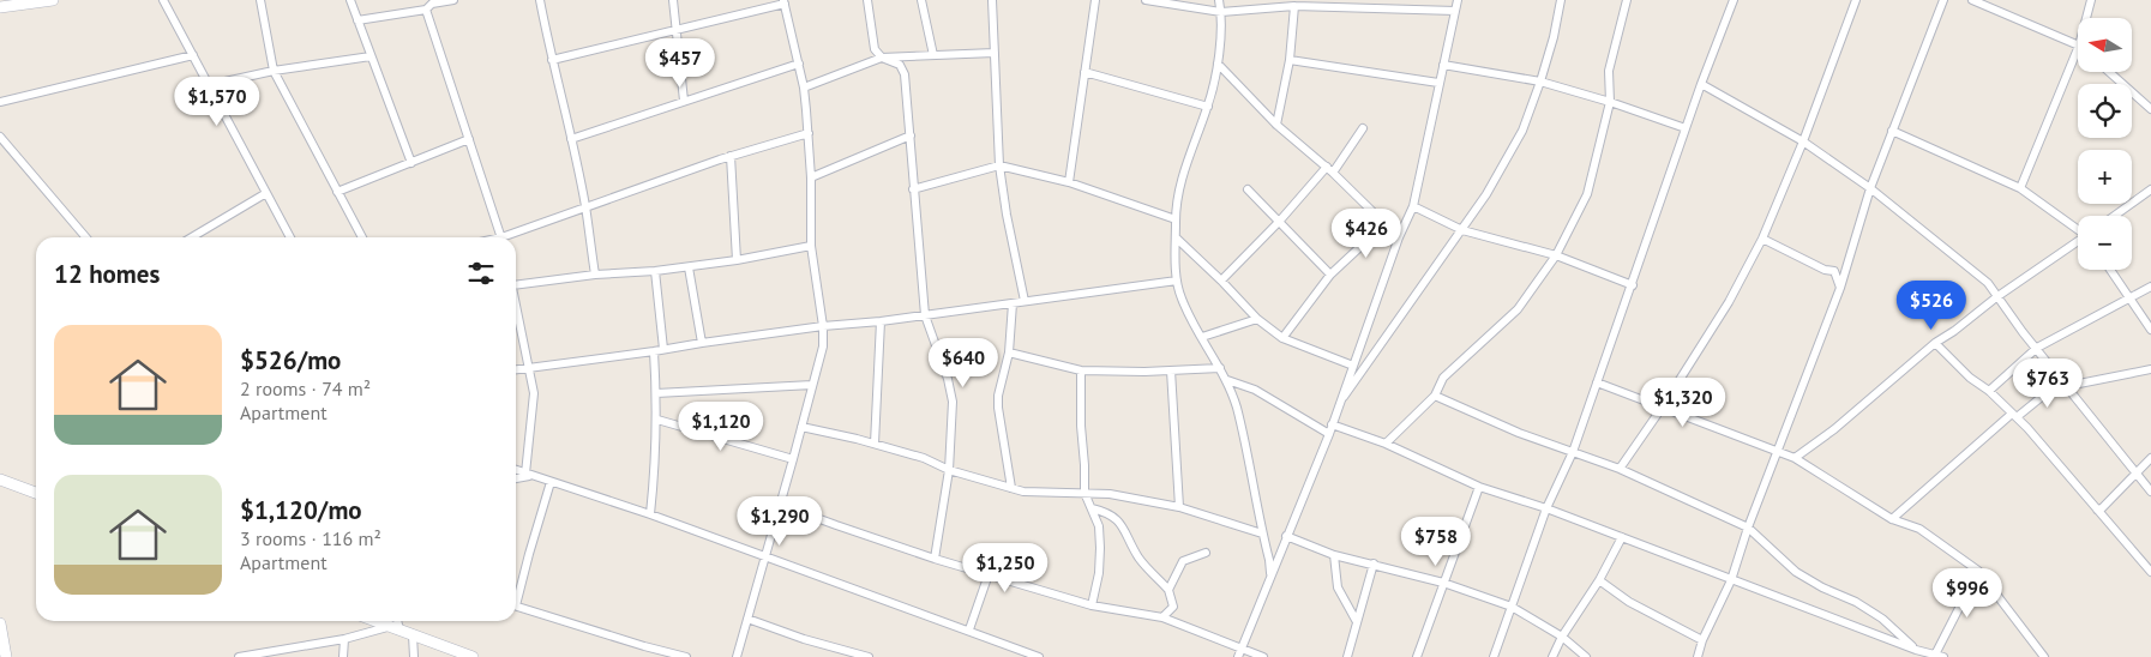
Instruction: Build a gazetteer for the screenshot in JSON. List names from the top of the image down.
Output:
{
  "north": "left",
  "page": {
    "map_buttons": ["+", "−"],
    "price": [
      "$457",
      "$1,570",
      "$426",
      "$526",
      "$640",
      "$763",
      "$1,320",
      "$1,120",
      "$1,290",
      "$758",
      "$1,250",
      "$996"
    ],
    "heading": "12 homes",
    "list": [
      {
        "name": "$526/mo",
        "note": "2 rooms · 74 m² · Apartment"
      },
      {
        "name": "$1,120/mo",
        "note": "3 rooms · 116 m² · Apartment"
      }
    ]
  }
}
